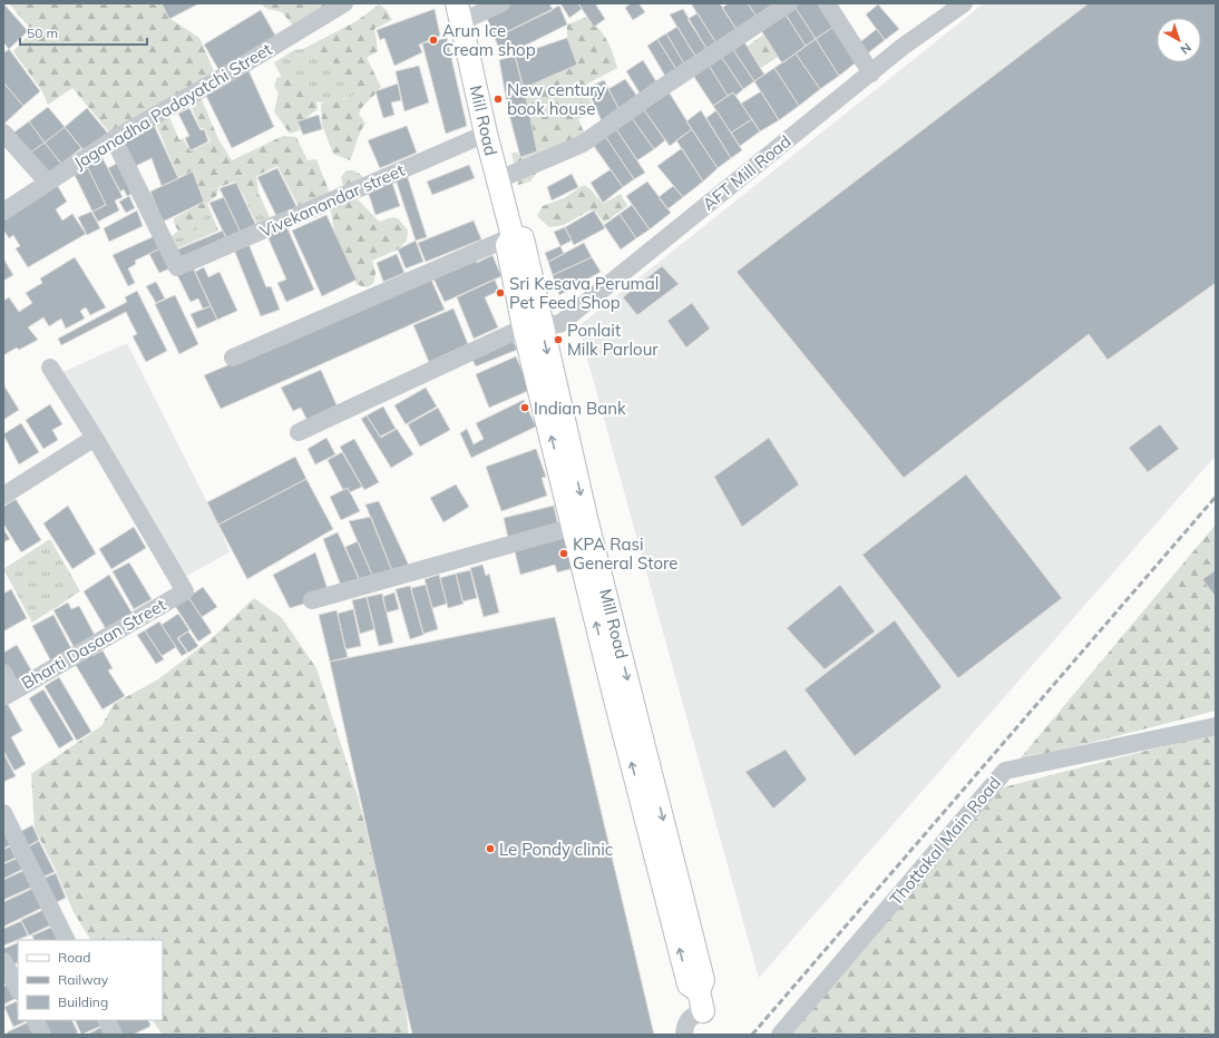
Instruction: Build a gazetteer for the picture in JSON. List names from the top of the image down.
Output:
{
  "streets": {
    "main road": ["Mill Road"],
    "street": [
      "Jaganadha Padayatchi Street",
      "AFT Mill Road",
      "Vivekanandar street",
      "Bharti Dasaan Street",
      "Thottakal Main Road"
    ]
  },
  "crossings": [
    ["Jaganadha Padayatchi Street", "Vivekanandar street"],
    ["Mill Road", "AFT Mill Road"],
    ["Mill Road", "Vivekanandar street"]
  ],
  "places": [
    "Arun Ice Cream shop",
    "New century book house",
    "Sri Kesava Perumal Pet Feed Shop",
    "Ponlait Milk Parlour",
    "Indian Bank",
    "KPA Rasi General Store",
    "Le Pondy clinic"
  ],
  "legend": ["Road", "Railway", "Building"],
  "scale_bar": "50 m",
  "north": "bottom right"
}
